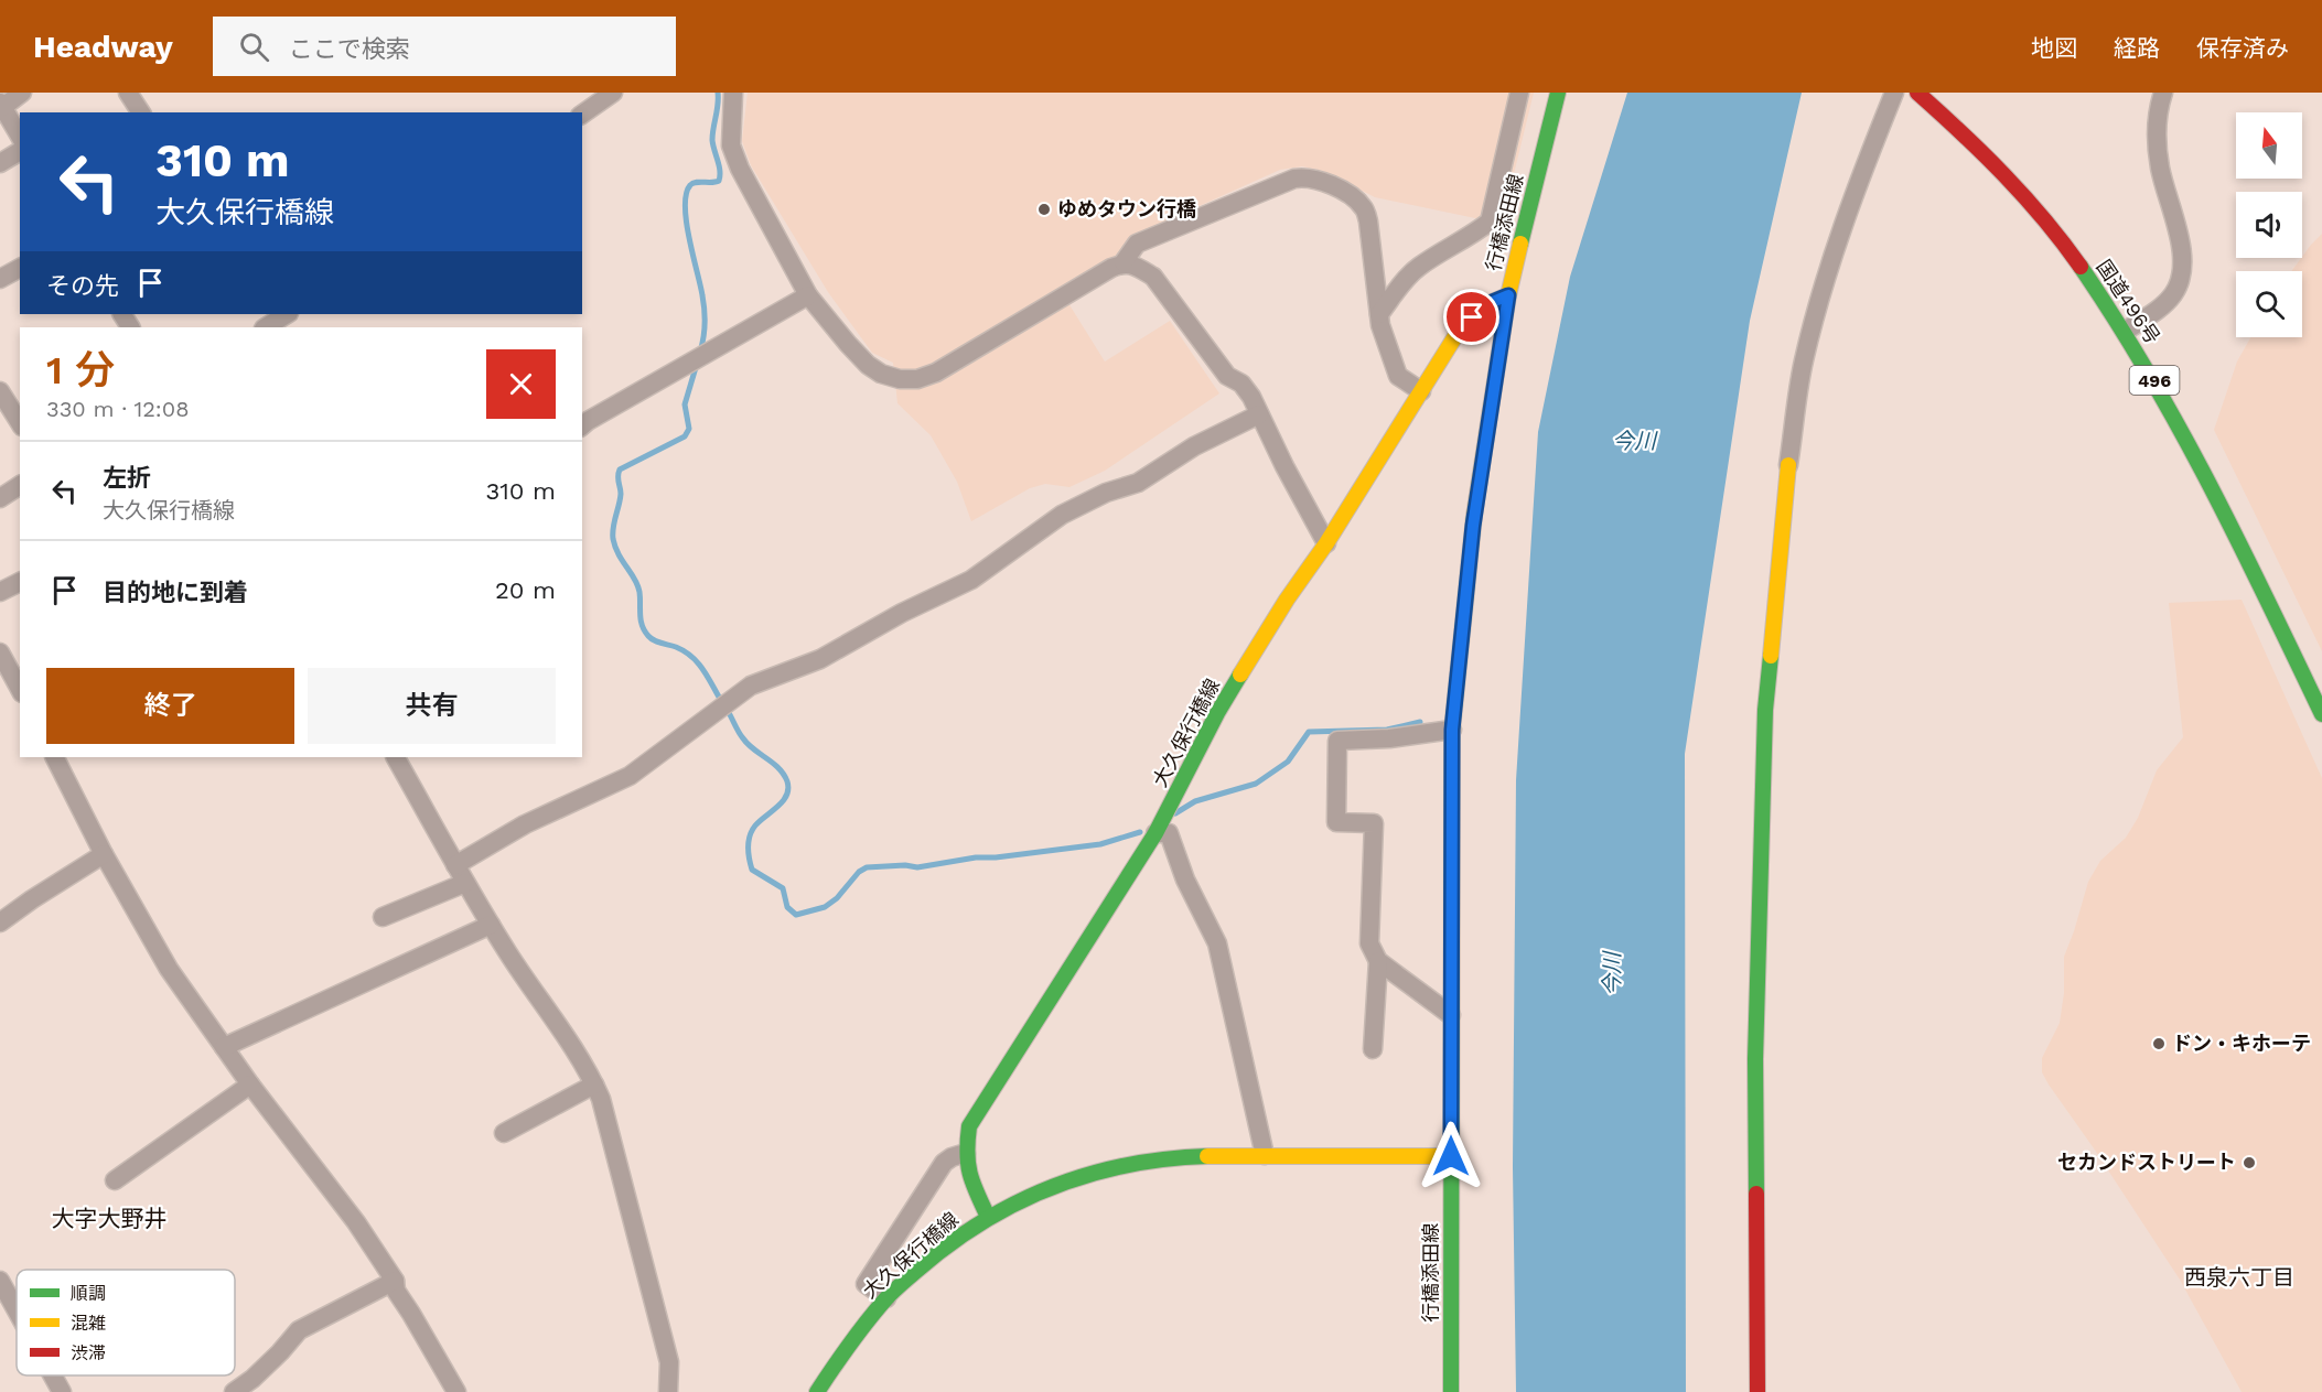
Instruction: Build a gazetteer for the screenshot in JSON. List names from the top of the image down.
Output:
{
  "streets": {
    "main road": [
      "行橋添田線",
      "国道496号",
      "496",
      "大久保行橋線"
    ]
  },
  "crossings": [
    ["行橋添田線", "大久保行橋線"]
  ],
  "districts": ["大字大野井", "西泉六丁目"],
  "water": ["今川"],
  "places": ["ゆめタウン行橋", "ドン・キホーテ", "セカンドストリート"],
  "legend": ["順調", "混雑", "渋滞"],
  "north": "top",
  "page": {
    "header": "Headway",
    "search": "ここで検索",
    "nav": ["地図", "経路", "保存済み"],
    "turn": ["310 m", "大久保行橋線"],
    "then": "その先",
    "heading": ["1 分", "330 m · 12:08"],
    "list": [
      {
        "name": "左折",
        "note": "大久保行橋線",
        "value": "310 m"
      },
      {
        "name": "目的地に到着",
        "value": "20 m"
      }
    ],
    "buttons": ["終了", "共有"]
  }
}
